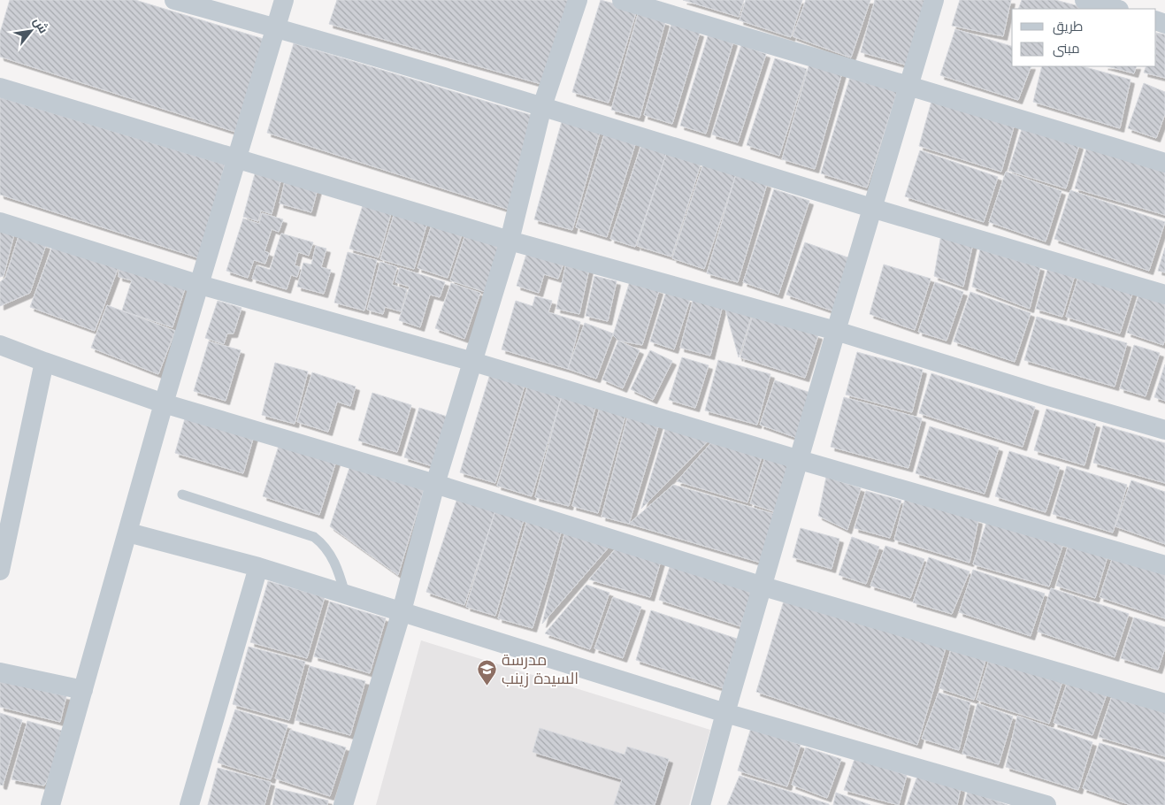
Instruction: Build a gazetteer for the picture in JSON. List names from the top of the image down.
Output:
{
  "places": {
    "school or university": ["مدرسة السيدة زينب"]
  },
  "legend": ["طريق", "مبنى"],
  "north": "top right"
}
